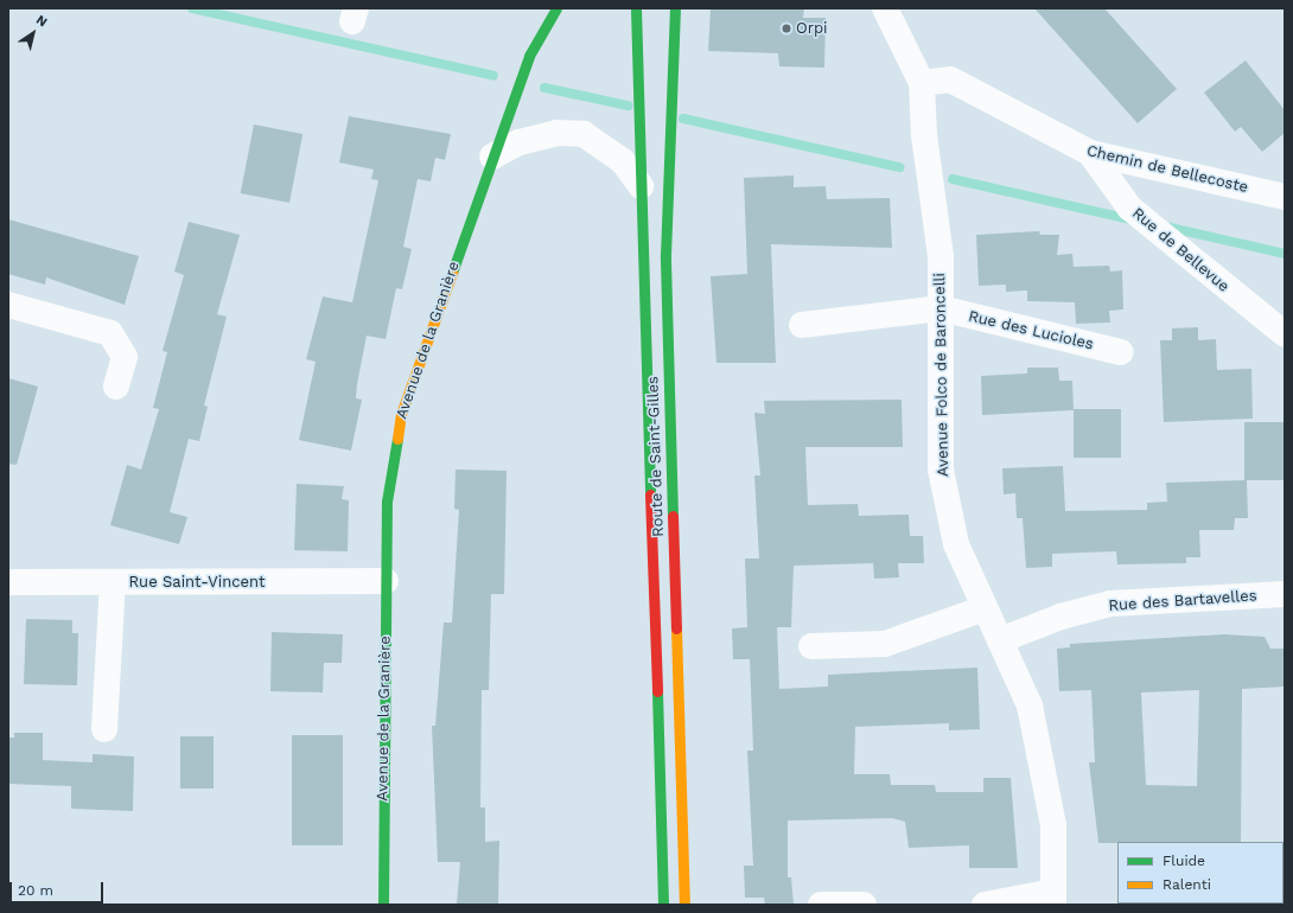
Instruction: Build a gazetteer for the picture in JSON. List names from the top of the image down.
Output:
{
  "streets": {
    "main road": ["Avenue de la Granière", "Route de Saint-Gilles"],
    "street": [
      "Chemin de Bellecoste",
      "Rue de Bellevue",
      "Rue des Lucioles",
      "Avenue Folco de Baroncelli",
      "Rue Saint-Vincent",
      "Rue des Bartavelles"
    ]
  },
  "crossings": [
    ["Chemin de Bellecoste", "Rue de Bellevue"],
    ["Chemin de Bellecoste", "Avenue Folco de Baroncelli"],
    ["Rue des Lucioles", "Avenue Folco de Baroncelli"],
    ["Avenue de la Granière", "Rue Saint-Vincent"],
    ["Avenue Folco de Baroncelli", "Rue des Bartavelles"]
  ],
  "places": ["Orpi"],
  "legend": ["Fluide", "Ralenti"],
  "scale_bar": "20 m",
  "north": "top right"
}
